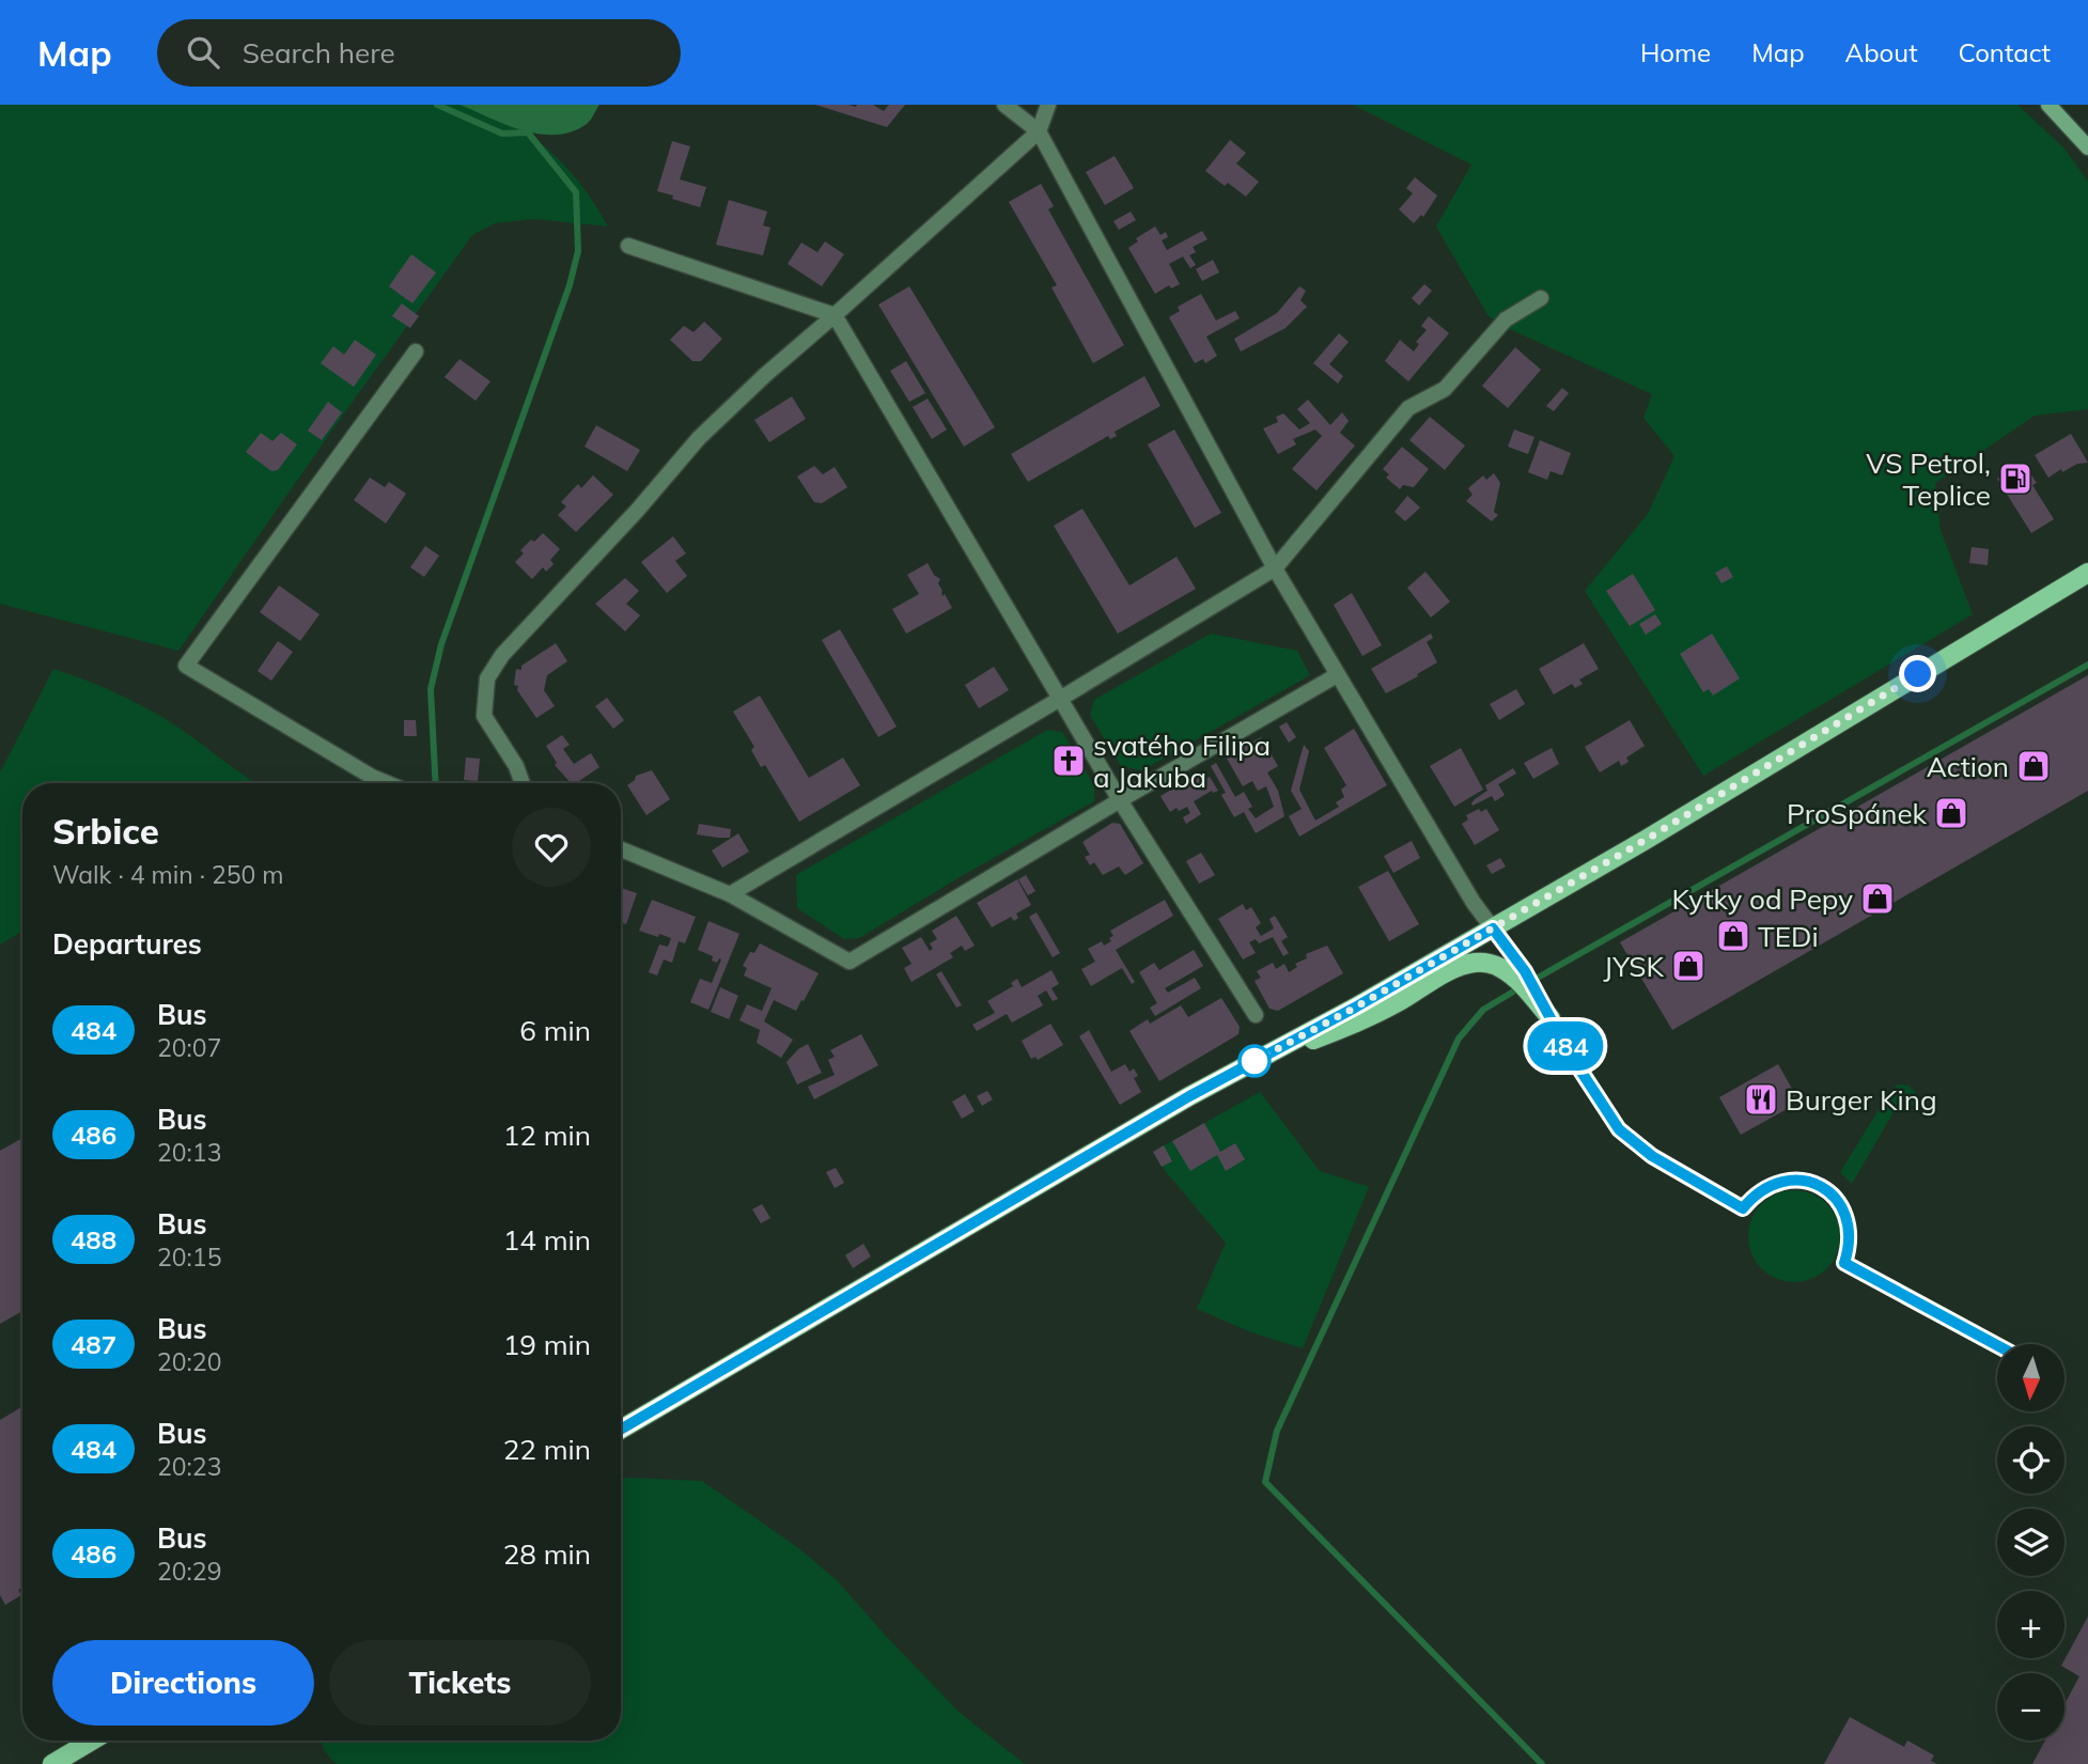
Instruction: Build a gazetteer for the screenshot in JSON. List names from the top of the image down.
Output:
{
  "places": {
    "fuel station": ["VS Petrol, Teplice"],
    "church": ["svatého Filipa a Jakuba"],
    "shop": [
      "Action",
      "ProSpánek",
      "Kytky od Pepy",
      "TEDi",
      "JYSK"
    ],
    "restaurant": ["Burger King"]
  },
  "lines": ["bus line 484"],
  "north": "bottom",
  "page": {
    "header": "Map",
    "search": "Search here",
    "nav": [
      "Home",
      "Map",
      "About",
      "Contact"
    ],
    "on_map": "484",
    "heading": [
      ["Srbice", "Walk · 4 min · 250 m"],
      "Departures"
    ],
    "list": [
      {
        "mark": "484",
        "name": "Bus",
        "note": "20:07",
        "value": "6 min"
      },
      {
        "mark": "486",
        "name": "Bus",
        "note": "20:13",
        "value": "12 min"
      },
      {
        "mark": "488",
        "name": "Bus",
        "note": "20:15",
        "value": "14 min"
      },
      {
        "mark": "487",
        "name": "Bus",
        "note": "20:20",
        "value": "19 min"
      },
      {
        "mark": "484",
        "name": "Bus",
        "note": "20:23",
        "value": "22 min"
      },
      {
        "mark": "486",
        "name": "Bus",
        "note": "20:29",
        "value": "28 min"
      }
    ],
    "map_buttons": ["+", "−"],
    "buttons": ["Directions", "Tickets"]
  }
}
